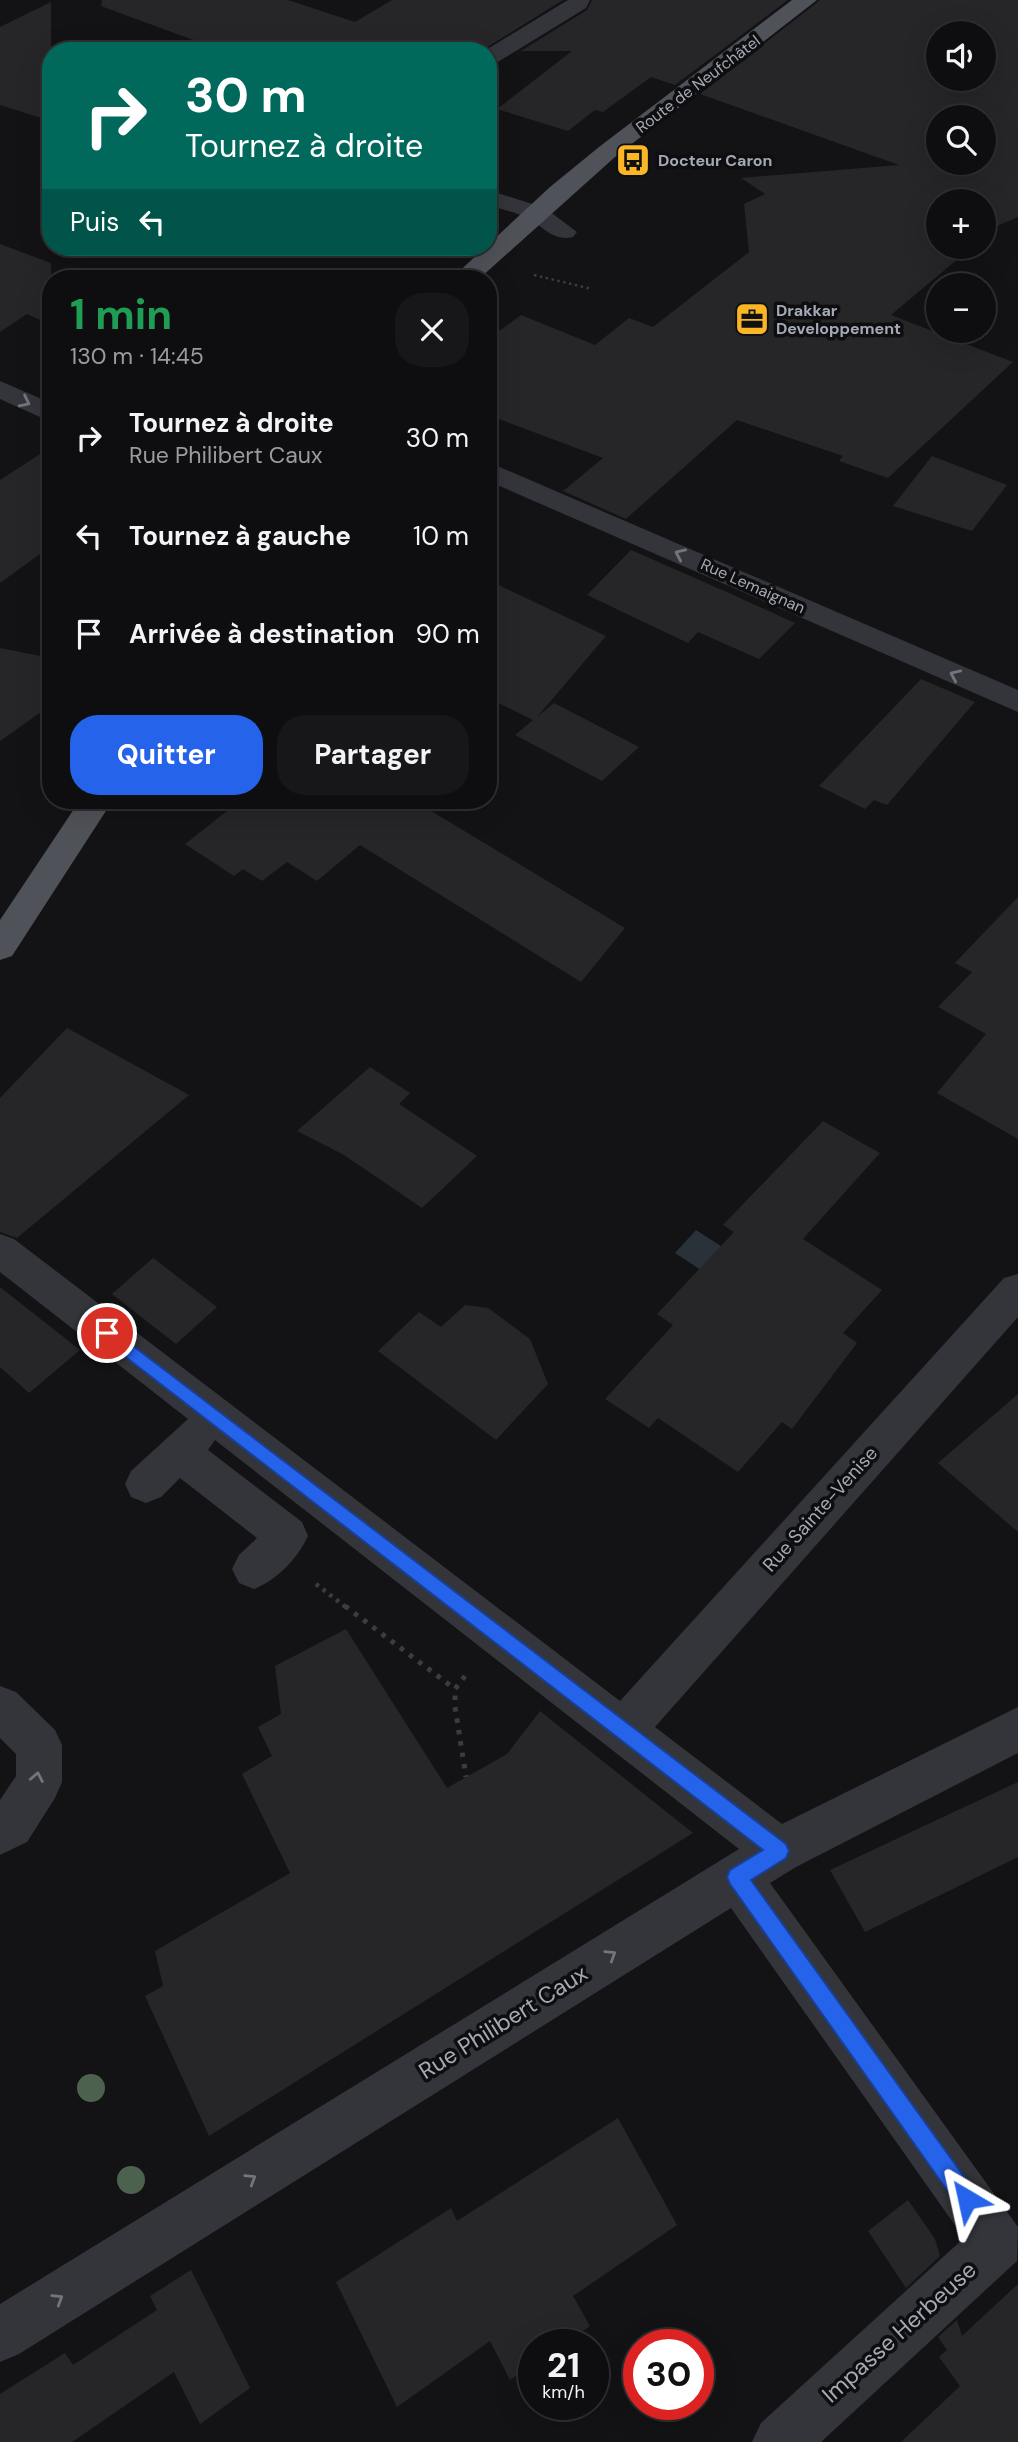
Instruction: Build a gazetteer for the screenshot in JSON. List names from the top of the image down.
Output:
{
  "streets": {
    "main road": ["Route de Neufchâtel"],
    "street": [
      "Rue Lemaignan",
      "Rue Sainte-Venise",
      "Rue Philibert Caux",
      "Impasse Herbeuse"
    ]
  },
  "crossings": [
    ["Rue Philibert Caux", "Impasse Herbeuse"]
  ],
  "one_way": ["Rue Lemaignan", "Rue Philibert Caux"],
  "places": {
    "bus stop": ["Docteur Caron"],
    "office": ["Drakkar Developpement"]
  },
  "page": {
    "map_buttons": ["+", "−"],
    "turn": ["30 m", "Tournez à droite"],
    "then": "Puis",
    "heading": ["1 min", "130 m · 14:45"],
    "list": [
      {
        "name": "Tournez à droite",
        "note": "Rue Philibert Caux",
        "value": "30 m"
      },
      {
        "name": "Tournez à gauche",
        "value": "10 m"
      },
      {
        "name": "Arrivée à destination",
        "value": "90 m"
      }
    ],
    "buttons": ["Quitter", "Partager"],
    "speed": "21 km/h",
    "limit": "30"
  }
}
